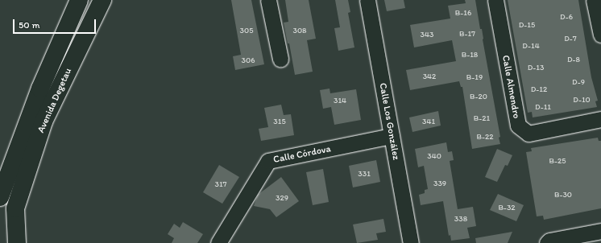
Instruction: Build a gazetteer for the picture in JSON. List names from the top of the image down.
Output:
{
  "streets": {
    "main road": ["Avenida Degetau"],
    "street": ["Calle Almendro", "Calle Los González", "Calle Córdova"]
  },
  "crossings": [
    ["Calle Los González", "Calle Córdova"]
  ],
  "house_numbers": [
    "B-16",
    "D-6",
    "D-15",
    "305",
    "308",
    "B-17",
    "343",
    "D-7",
    "D-14",
    "B-18",
    "D-8",
    "306",
    "D-13",
    "342",
    "B-19",
    "D-9",
    "D-12",
    "B-20",
    "D-10",
    "314",
    "D-11",
    "B-21",
    "315",
    "341",
    "B-22",
    "340",
    "B-25",
    "331",
    "339",
    "317",
    "B-30",
    "329",
    "B-32",
    "338"
  ],
  "scale_bar": "50 m"
}
